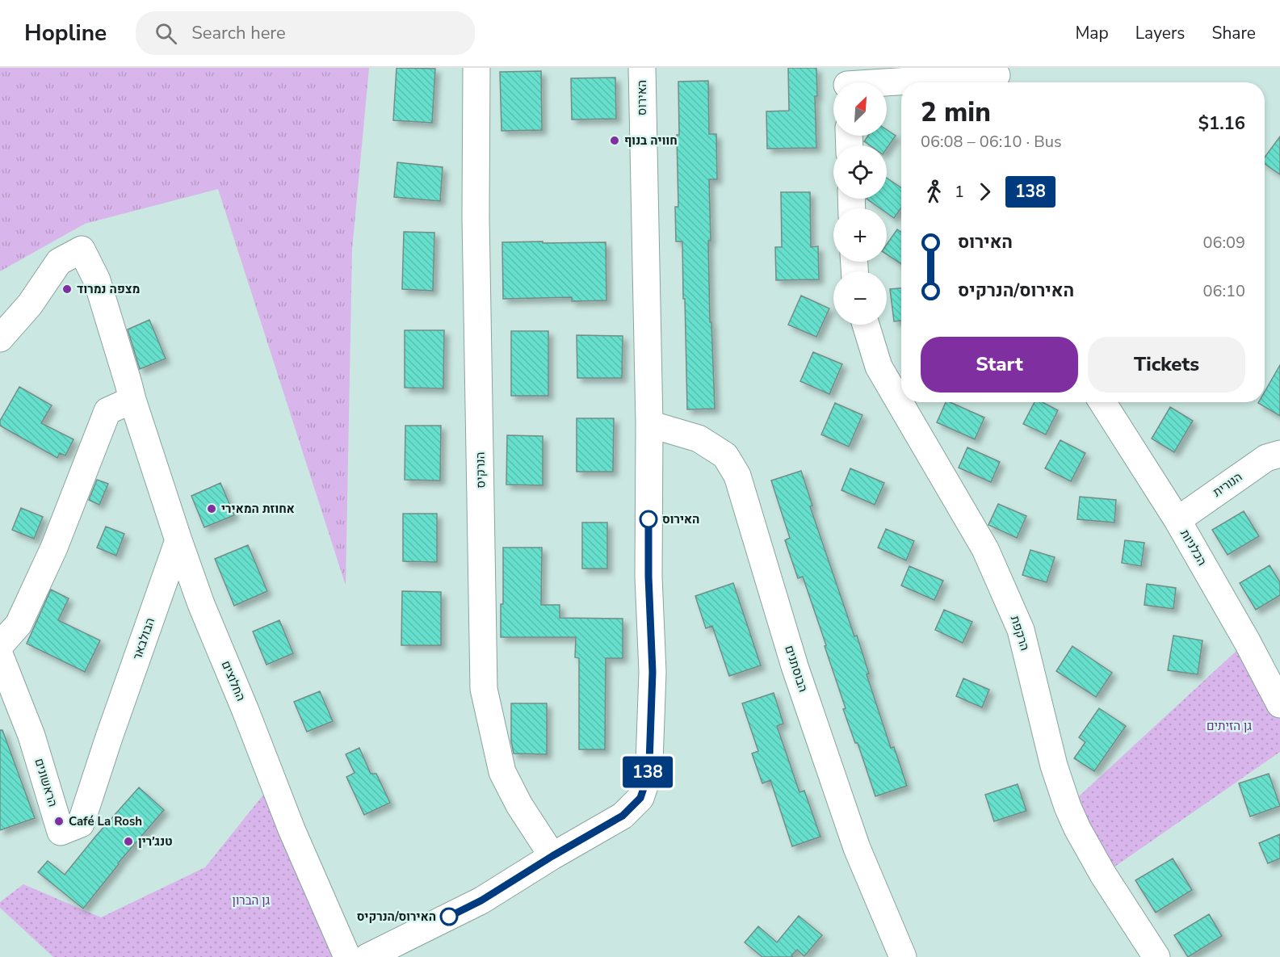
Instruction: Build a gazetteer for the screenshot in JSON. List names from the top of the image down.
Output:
{
  "streets": {
    "street": [
      "האירוס",
      "הנרקיס",
      "הנורית",
      "הכלניות",
      "הרקפת",
      "הבולבאר",
      "הבוסתנים",
      "החלוצים",
      "הראשונים"
    ]
  },
  "crossings": [
    ["האירוס", "הנרקיס"],
    ["האירוס", "הבוסתנים"],
    ["הנורית", "הכלניות"],
    ["הבולבאר", "החלוצים"],
    ["הבולבאר", "הראשונים"]
  ],
  "parks": ["גן הזיתים", "גן הברון"],
  "places": [
    "חוויה בנוף",
    "מצפה נמרוד",
    "אחוזת המאירי",
    "האירוס",
    "Café La Rosh",
    "טנג׳רין",
    "האירוס/הנרקיס"
  ],
  "lines": ["bus line 138"],
  "north": "top right",
  "page": {
    "header": "Hopline",
    "search": "Search here",
    "nav": ["Map", "Layers", "Share"],
    "on_map": "138",
    "map_buttons": ["+", "−"],
    "heading": ["2 min", "06:08 – 06:10 · Bus", "$1.16"],
    "legs": ["1", "138"],
    "list": [
      {
        "name": "האירוס",
        "value": "06:09"
      },
      {
        "name": "האירוס/הנרקיס",
        "value": "06:10"
      }
    ],
    "buttons": ["Start", "Tickets"]
  }
}
